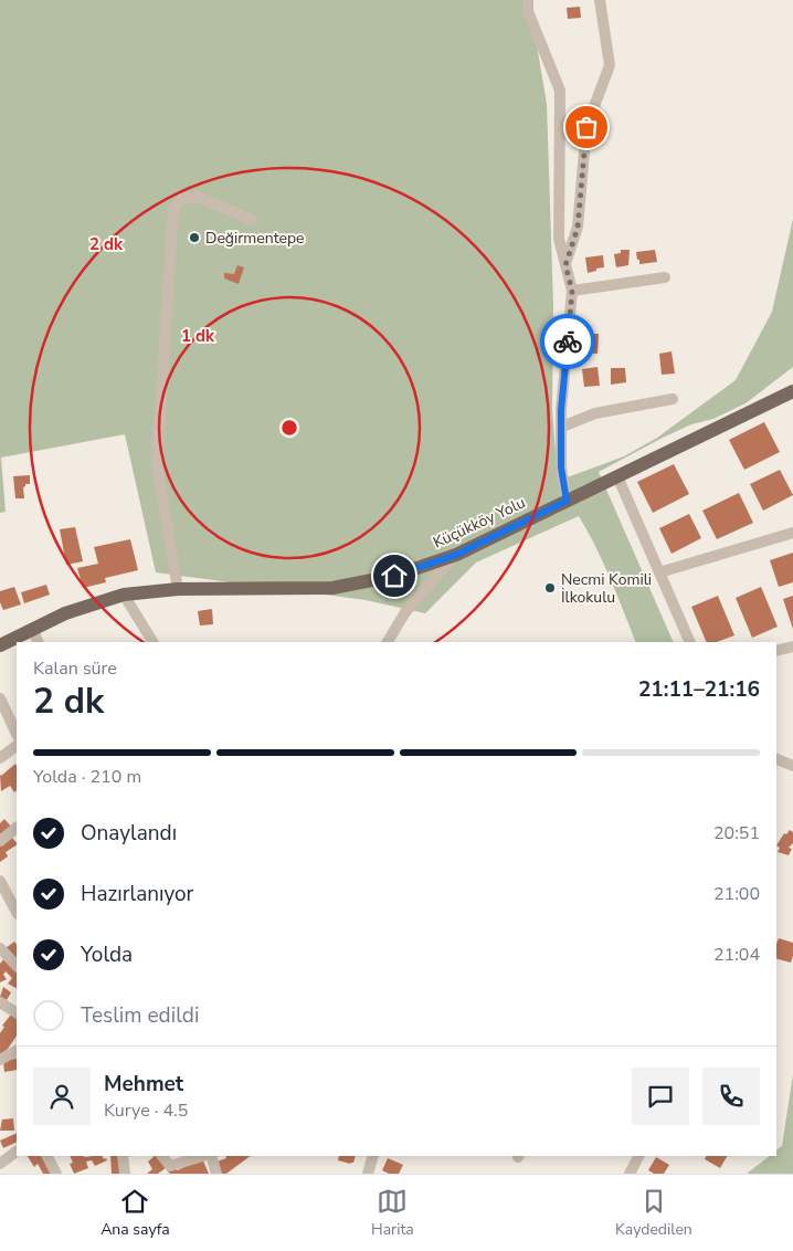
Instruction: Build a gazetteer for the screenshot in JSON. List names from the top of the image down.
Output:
{
  "streets": {
    "main road": ["Küçükköy Yolu"]
  },
  "places": ["Değirmentepe", "Necmi Komili İlkokulu"],
  "page": {
    "heading": ["2 dk", "Kalan süre", "21:11–21:16"],
    "panel": ["Mehmet", "Kurye · 4.5"],
    "bar": "Yolda · 210 m",
    "list": [
      ["Onaylandı", "20:51"],
      ["Hazırlanıyor", "21:00"],
      ["Yolda", "21:04"],
      "Teslim edildi"
    ],
    "tabs": ["Ana sayfa", "Harita", "Kaydedilen"]
  },
  "rings": ["2 dk", "1 dk"]
}
